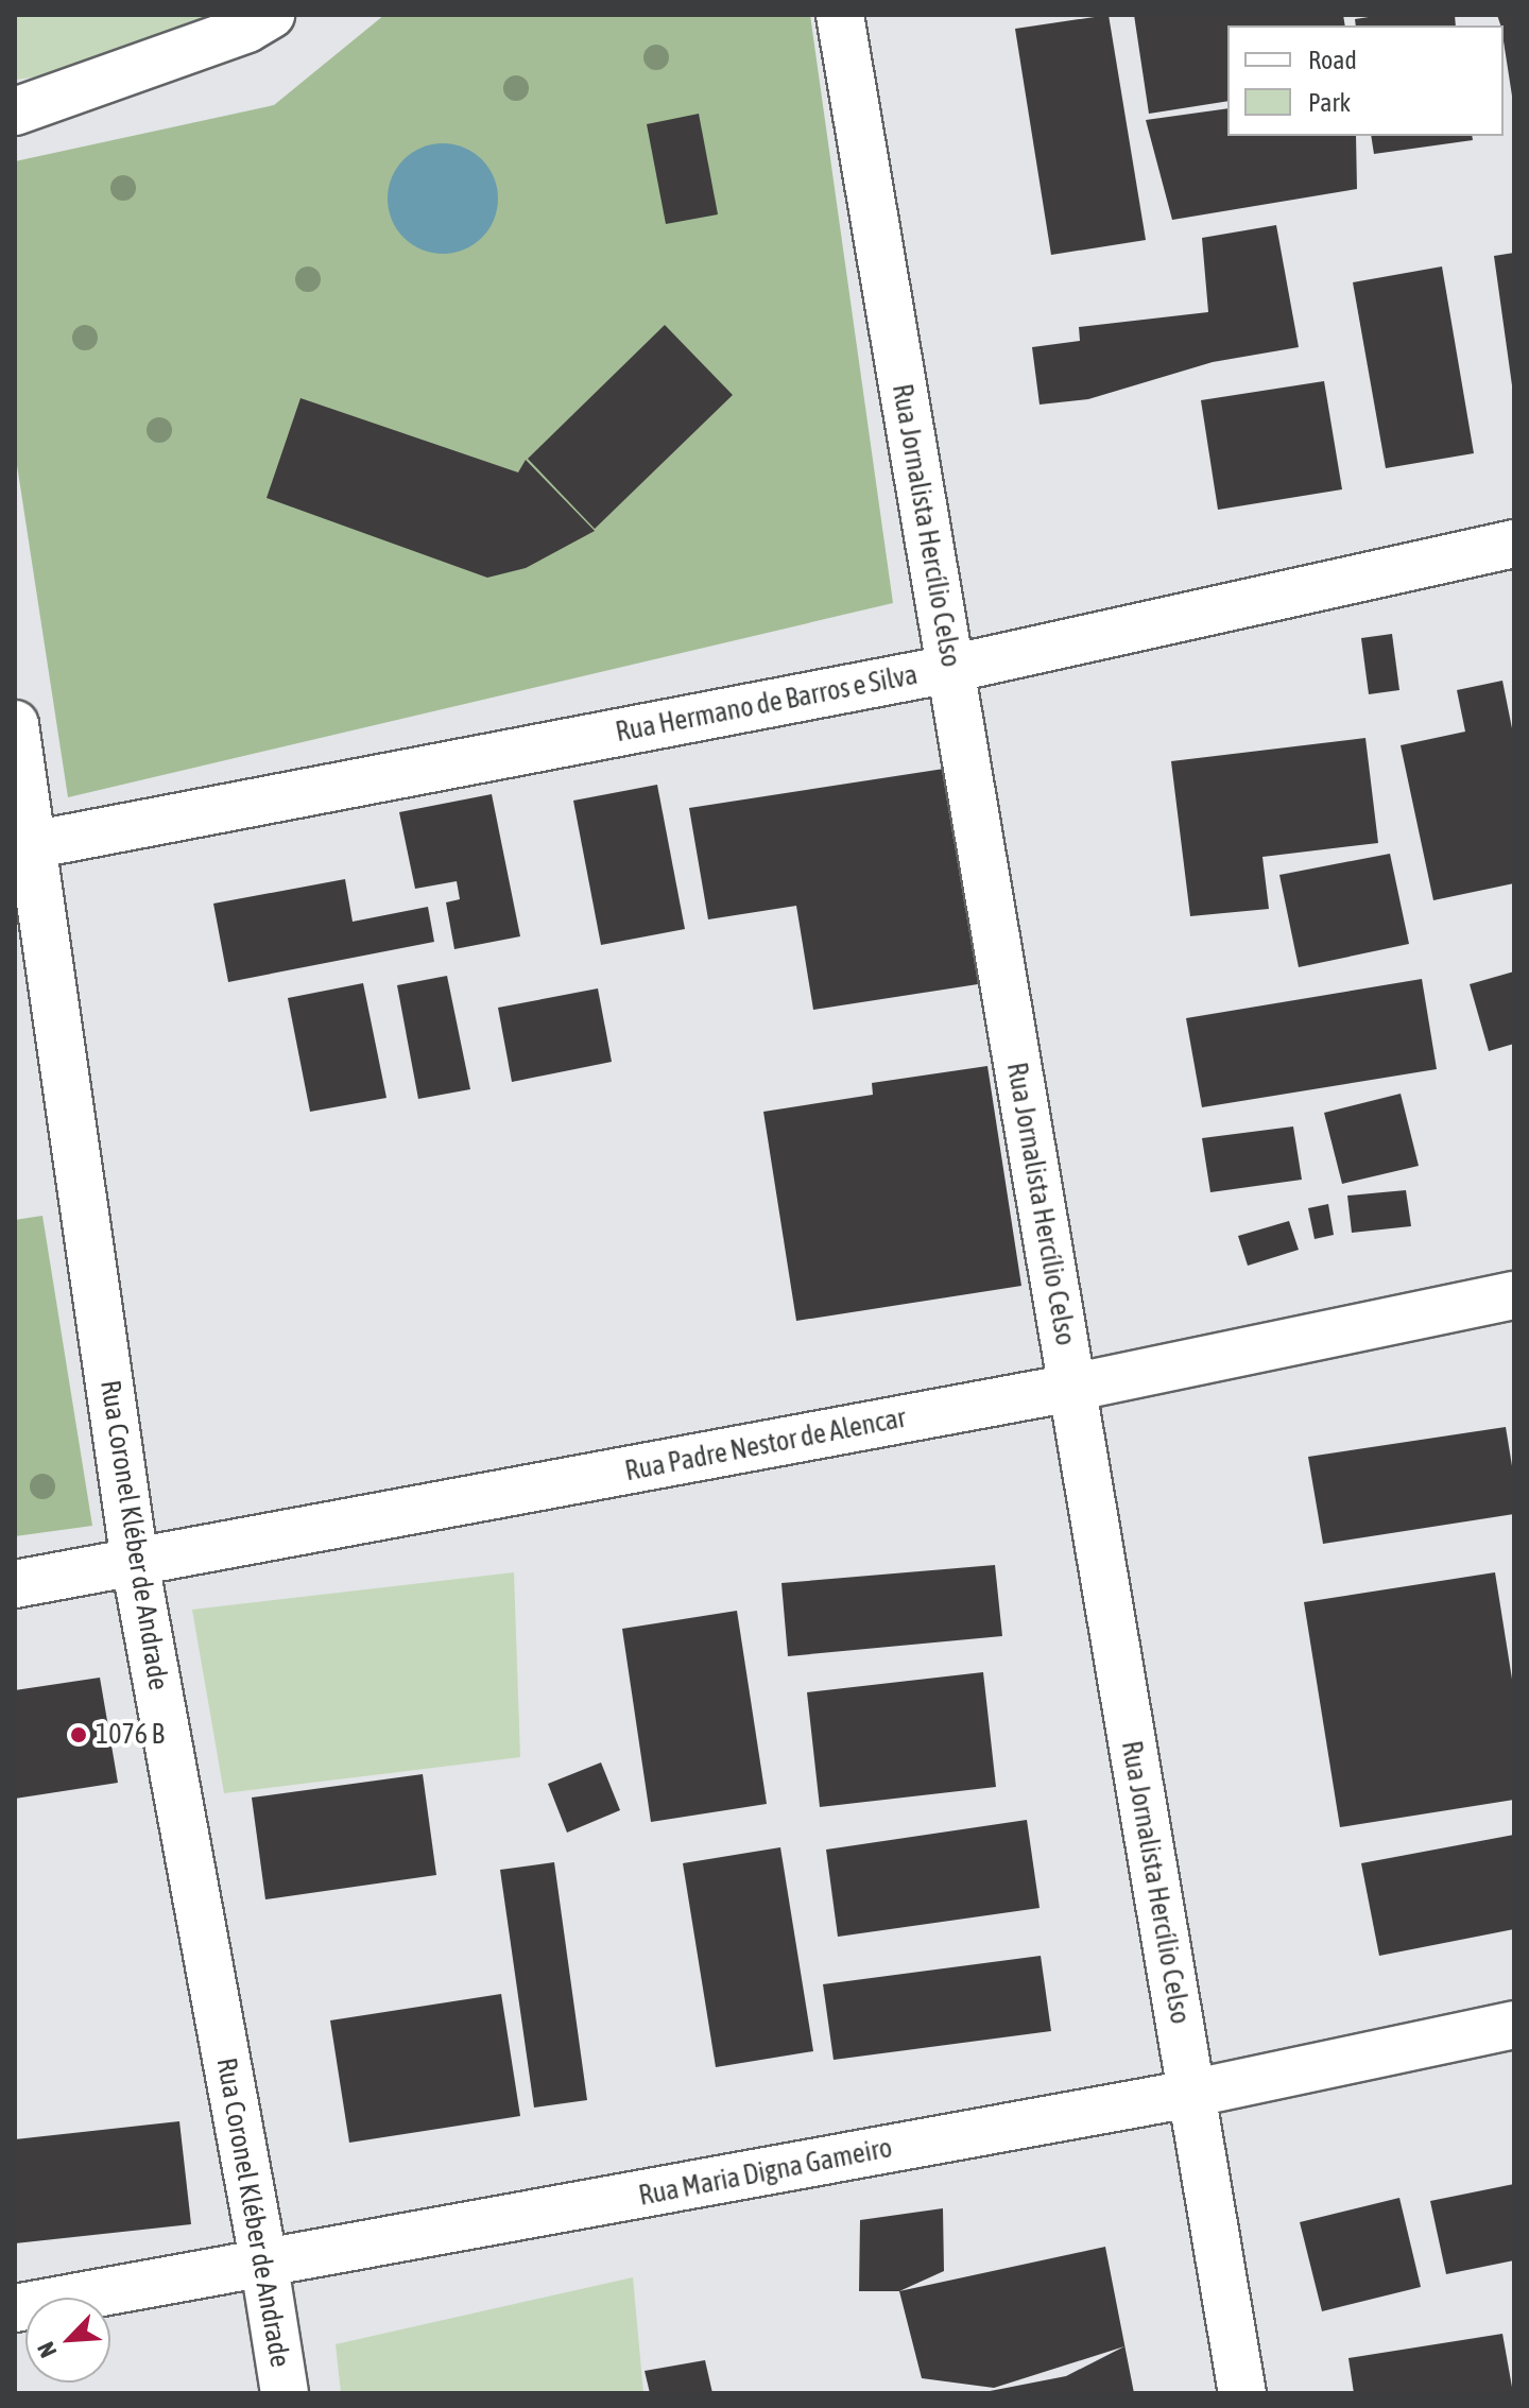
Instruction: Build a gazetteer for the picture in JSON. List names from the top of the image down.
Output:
{
  "streets": {
    "street": [
      "Rua Jornalista Hercílio Celso",
      "Rua Hermano de Barros e Silva",
      "Rua Padre Nestor de Alencar",
      "Rua Coronel Kléber de Andrade",
      "Rua Maria Digna Gameiro"
    ]
  },
  "crossings": [
    ["Rua Jornalista Hercílio Celso", "Rua Hermano de Barros e Silva"],
    ["Rua Jornalista Hercílio Celso", "Rua Padre Nestor de Alencar"],
    ["Rua Jornalista Hercílio Celso", "Rua Maria Digna Gameiro"],
    ["Rua Hermano de Barros e Silva", "Rua Coronel Kléber de Andrade"],
    ["Rua Padre Nestor de Alencar", "Rua Coronel Kléber de Andrade"],
    ["Rua Coronel Kléber de Andrade", "Rua Maria Digna Gameiro"]
  ],
  "places": ["1076 B"],
  "legend": ["Road", "Park"],
  "north": "bottom left"
}
